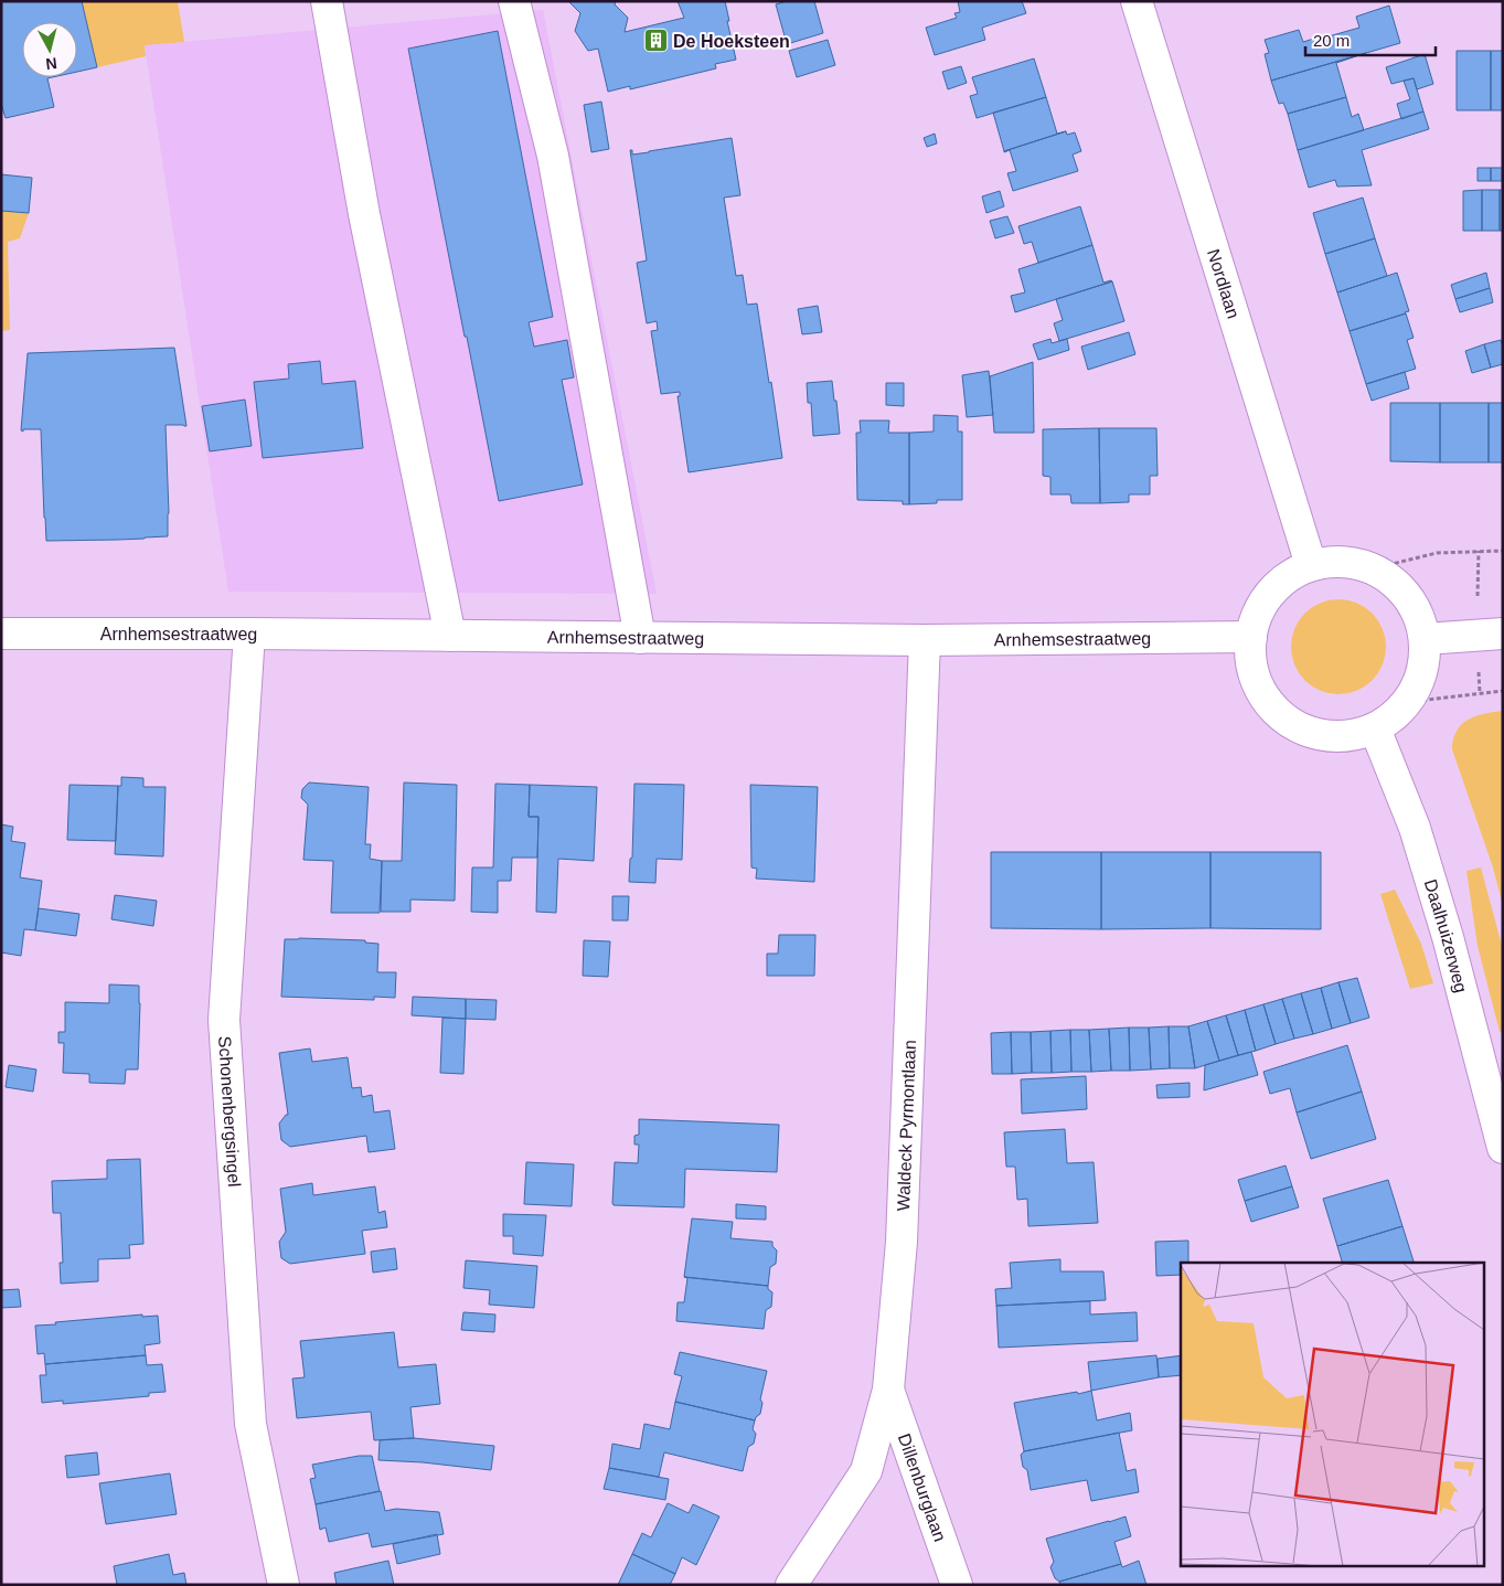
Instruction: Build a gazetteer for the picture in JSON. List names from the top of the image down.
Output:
{
  "streets": {
    "main road": [
      "Nordlaan",
      "Arnhemsestraatweg",
      "Daalhuizerweg",
      "Schonenbergsingel",
      "Waldeck Pyrmontlaan",
      "Dillenburglaan"
    ]
  },
  "crossings": [
    ["Nordlaan", "Arnhemsestraatweg"],
    ["Nordlaan", "Daalhuizerweg"],
    ["Arnhemsestraatweg", "Daalhuizerweg"],
    ["Arnhemsestraatweg", "Schonenbergsingel"],
    ["Arnhemsestraatweg", "Waldeck Pyrmontlaan"],
    ["Waldeck Pyrmontlaan", "Dillenburglaan"]
  ],
  "places": {
    "building": ["De Hoeksteen"]
  },
  "scale_bar": "20 m",
  "north": "bottom"
}
